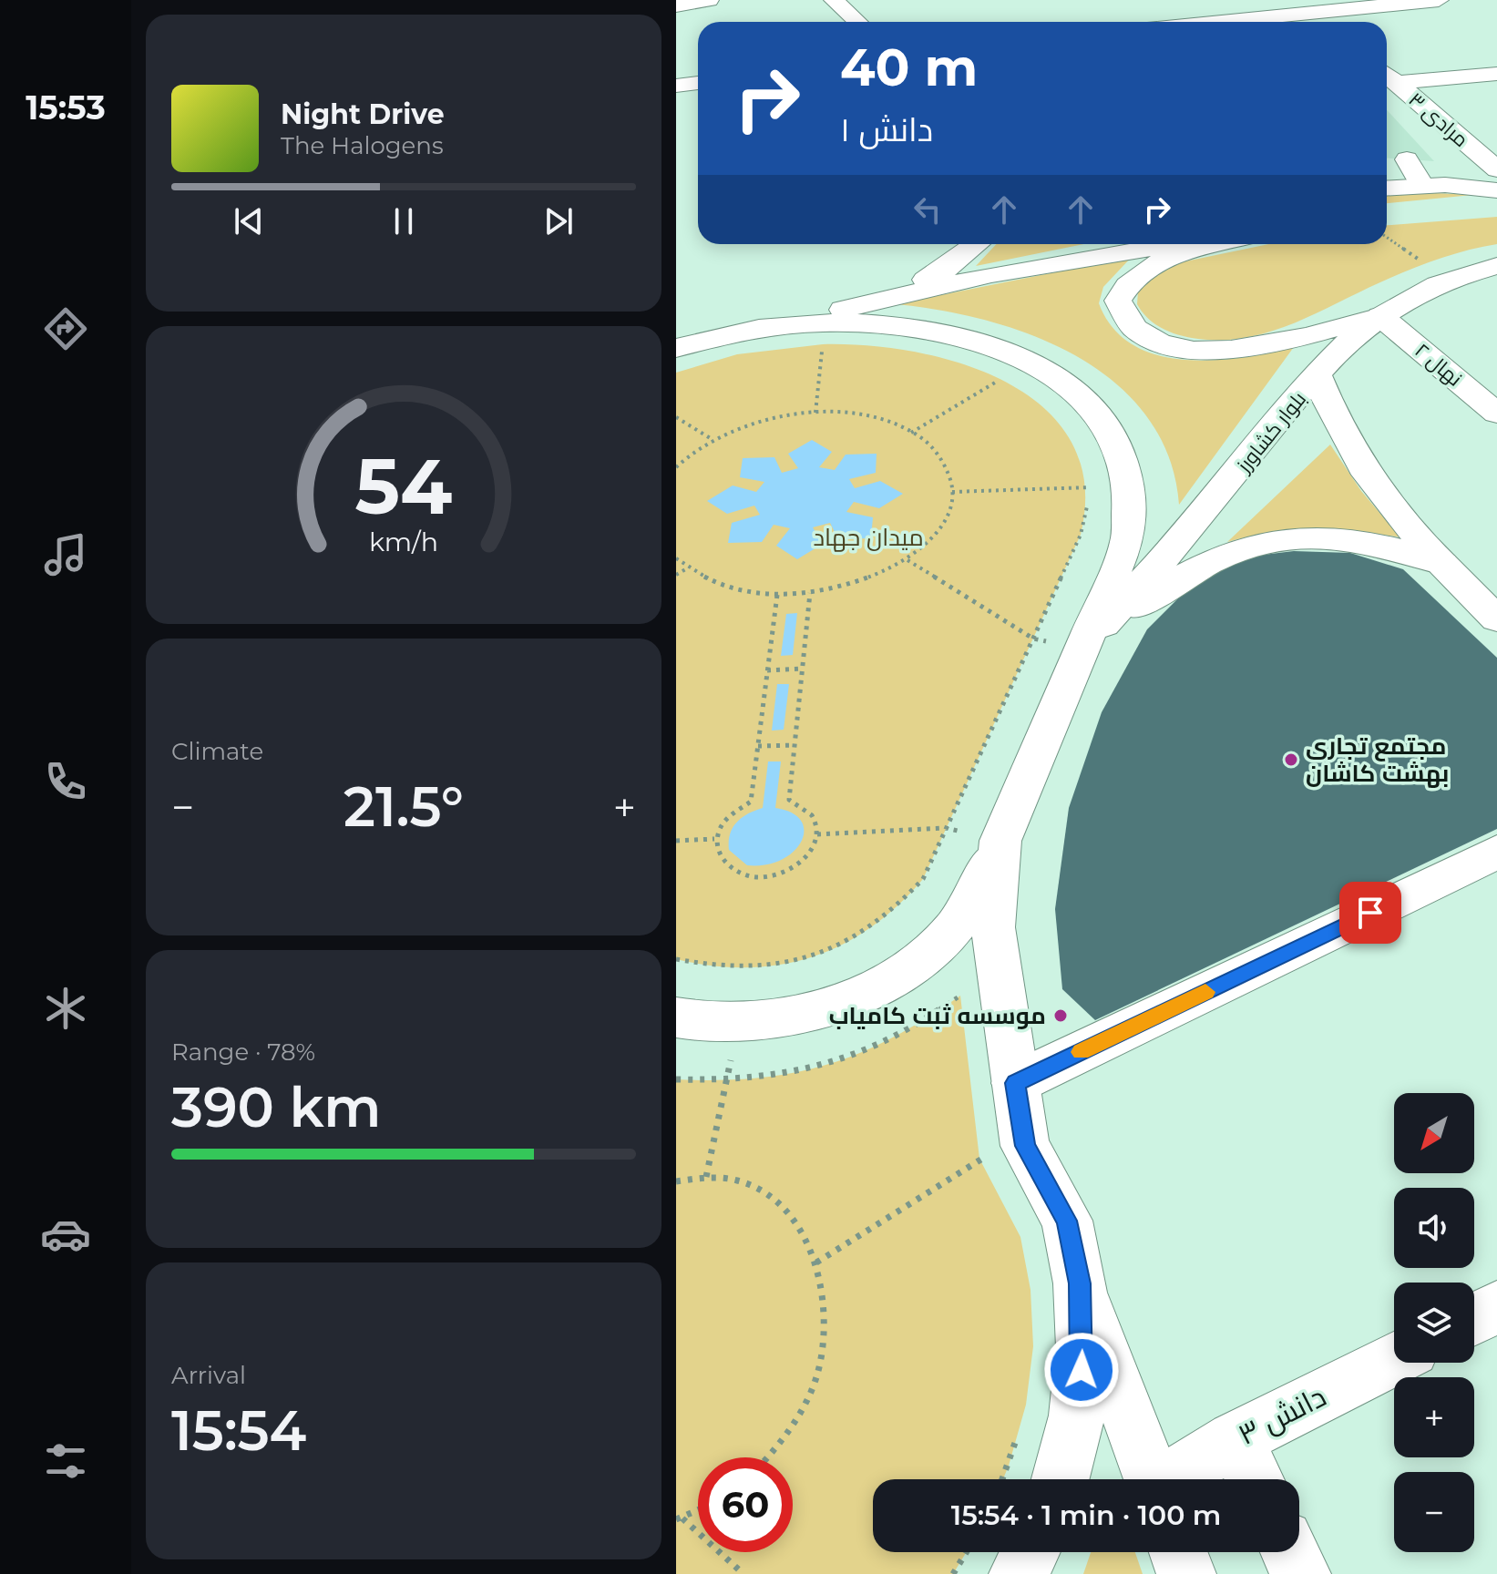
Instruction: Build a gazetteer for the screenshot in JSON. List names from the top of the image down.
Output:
{
  "streets": {
    "main road": [
      "مرادی ۳",
      "نهال ۲",
      "بلوار کشاورز",
      "دانش ۳"
    ]
  },
  "crossings": [
    ["نهال ۲", "بلوار کشاورز"]
  ],
  "parks": ["میدان جهاد"],
  "places": ["مجتمع تجاری بهشت کاشان", "موسسه ثبت کامیاب"],
  "north": "bottom left",
  "page": {
    "tabs": "15:53",
    "turn": ["40 m", "دانش ۱"],
    "song": ["Night Drive", "The Halogens"],
    "tile": [
      "Climate",
      ["Range · 78%", "390 km"],
      ["Arrival", "15:54"]
    ],
    "heat": ["−", "21.5°", "+"],
    "map_buttons": ["+", "−"],
    "limit": "60",
    "trip": "15:54 · 1 min · 100 m",
    "gauge": ["54", "km/h"]
  }
}
